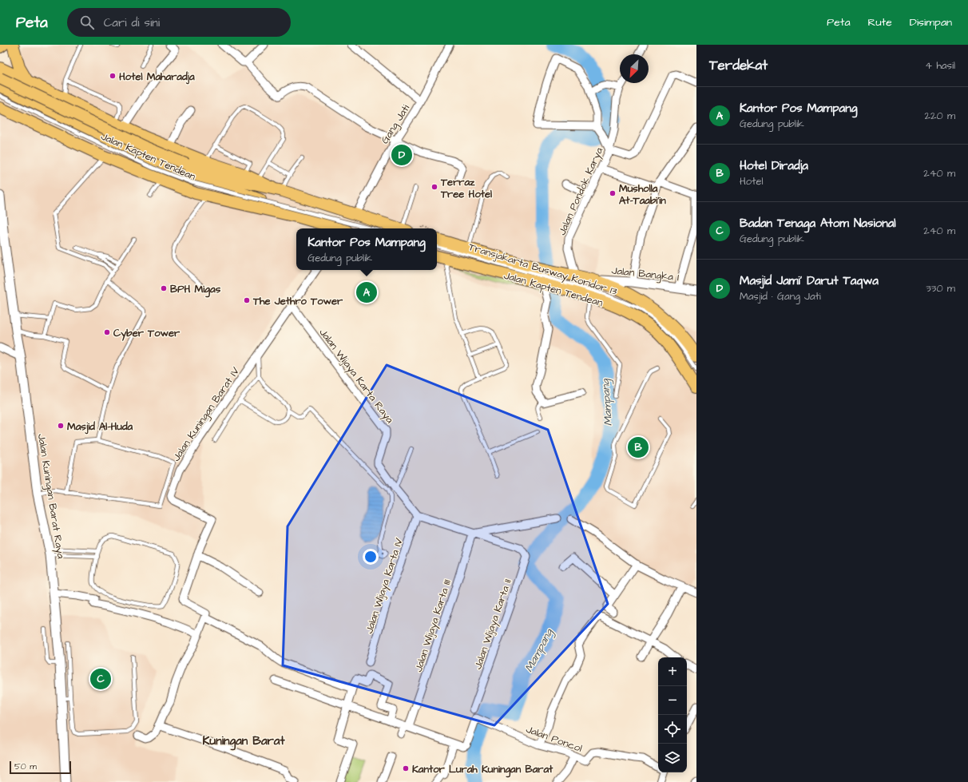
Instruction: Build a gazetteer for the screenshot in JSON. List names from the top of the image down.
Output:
{
  "streets": {
    "main road": ["Jalan Kapten Tendean"],
    "street": [
      "Gang Jati",
      "Jalan Pondok Karya",
      "Jalan Bangka I",
      "Jalan Wijaya Karta Raya",
      "Jalan Kuningan Barat IV",
      "Jalan Kuningan Barat Raya",
      "Jalan Wijaya Karta IV",
      "Jalan Wijaya Karta II",
      "Jalan Wijaya Karta III",
      "Jalan Poncol"
    ],
    "lane": ["Transjakarta Busway Koridor 13"]
  },
  "crossings": [
    ["Gang Jati", "Jalan Kapten Tendean"],
    ["Jalan Kapten Tendean", "Jalan Pondok Karya"],
    ["Jalan Kapten Tendean", "Jalan Bangka I"],
    ["Jalan Wijaya Karta Raya", "Jalan Kuningan Barat IV"],
    ["Jalan Wijaya Karta Raya", "Jalan Wijaya Karta IV"],
    ["Jalan Wijaya Karta II", "Jalan Wijaya Karta III"]
  ],
  "districts": ["Kuningan Barat"],
  "water": ["Mampang"],
  "places": [
    "Hotel Maharadja",
    "Terraz Tree Hotel",
    "Musholla At-Taabi'in",
    "BPH Migas",
    "The Jethro Tower",
    "Cyber Tower",
    "Masjid Al-Huda",
    "Kantor Lurah Kuningan Barat"
  ],
  "scale_bar": "50 m",
  "north": "bottom left",
  "page": {
    "header": "Peta",
    "search": "Cari di sini",
    "nav": ["Peta", "Rute", "Disimpan"],
    "heading": ["Terdekat", "4 hasil"],
    "list": [
      {
        "mark": "A",
        "name": "Kantor Pos Mampang",
        "note": "Gedung publik",
        "value": "220 m"
      },
      {
        "mark": "B",
        "name": "Hotel Diradja",
        "note": "Hotel",
        "value": "240 m"
      },
      {
        "mark": "C",
        "name": "Badan Tenaga Atom Nasional",
        "note": "Gedung publik",
        "value": "240 m"
      },
      {
        "mark": "D",
        "name": "Masjid Jami' Darut Taqwa",
        "note": "Masjid · Gang Jati",
        "value": "330 m"
      }
    ],
    "pins": [
      "D",
      "A",
      "B",
      "C"
    ],
    "popup": ["Kantor Pos Mampang", "Gedung publik"],
    "map_buttons": ["+", "−"],
    "scale": "50 m"
  }
}
